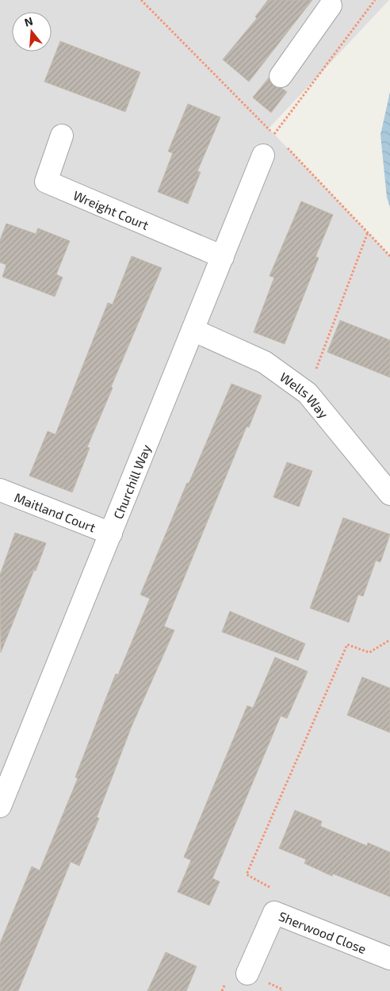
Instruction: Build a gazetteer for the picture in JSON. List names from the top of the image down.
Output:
{
  "streets": {
    "street": [
      "Wreight Court",
      "Wells Way",
      "Churchill Way",
      "Maitland Court",
      "Sherwood Close"
    ]
  },
  "crossings": [
    ["Wreight Court", "Churchill Way"],
    ["Wells Way", "Churchill Way"],
    ["Churchill Way", "Maitland Court"]
  ],
  "north": "top"
}
